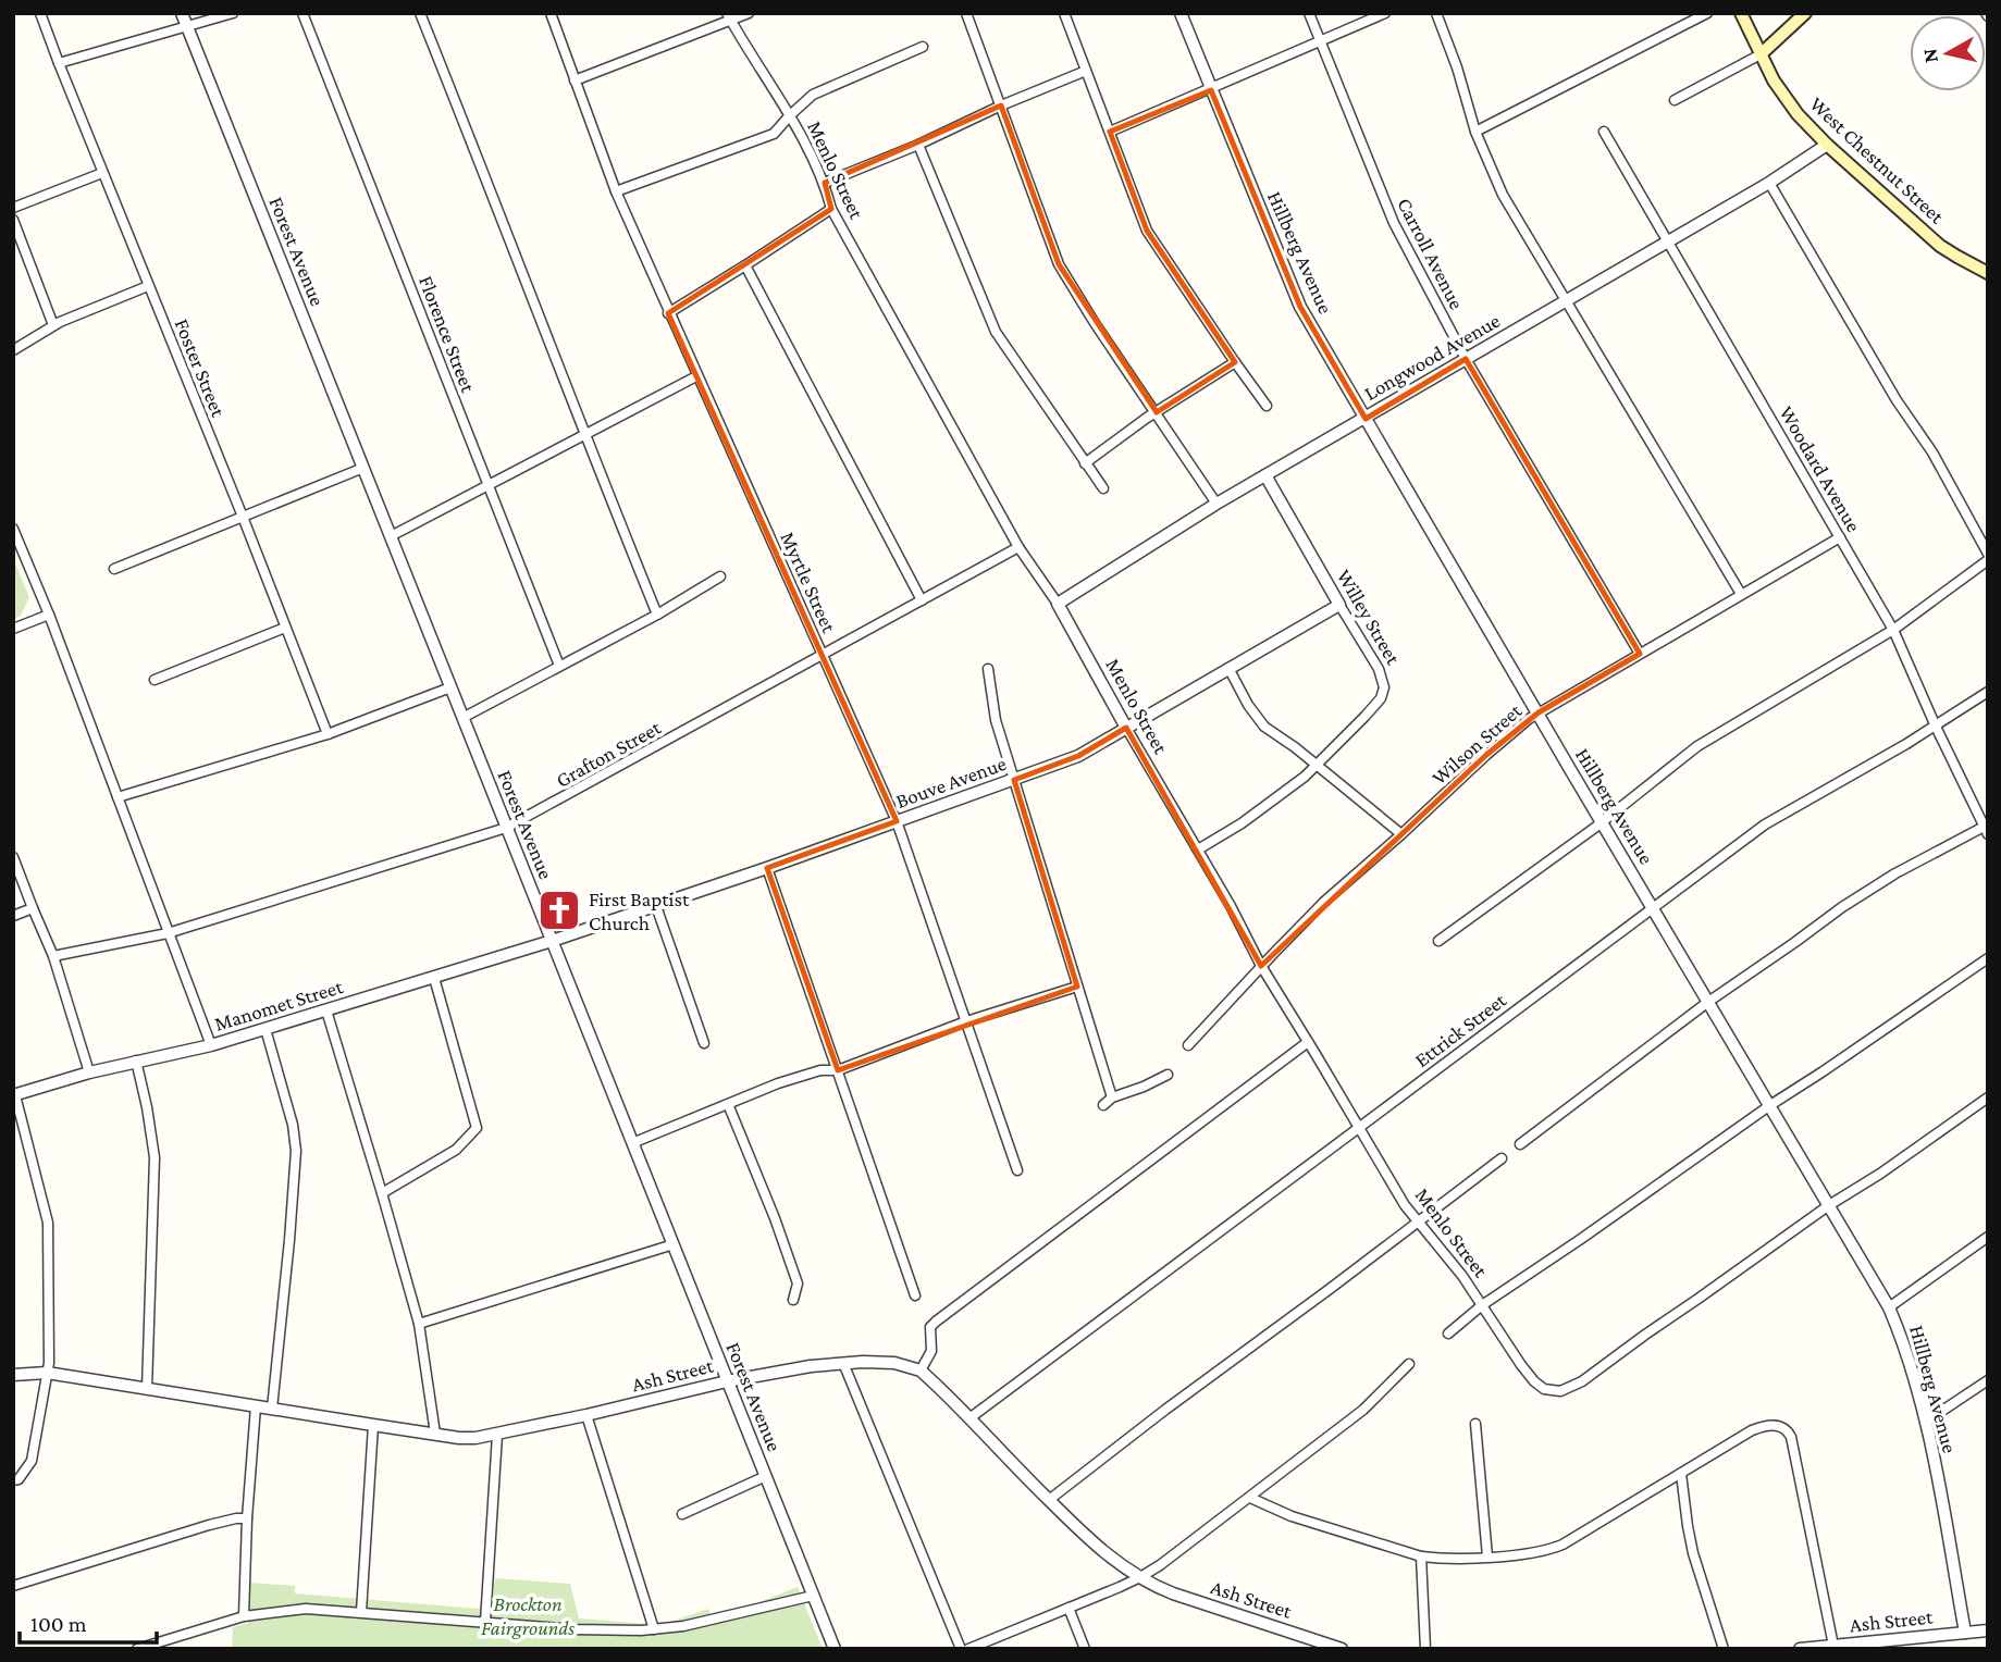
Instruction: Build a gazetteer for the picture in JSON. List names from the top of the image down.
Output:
{
  "streets": {
    "main road": ["West Chestnut Street"],
    "street": [
      "Menlo Street",
      "Forest Avenue",
      "Hillberg Avenue",
      "Carroll Avenue",
      "Florence Street",
      "Longwood Avenue",
      "Foster Street",
      "Woodard Avenue",
      "Myrtle Street",
      "Willey Street",
      "Wilson Street",
      "Grafton Street",
      "Bouve Avenue",
      "Manomet Street",
      "Ettrick Street",
      "Ash Street"
    ]
  },
  "crossings": [
    ["West Chestnut Street", "Longwood Avenue"],
    ["Menlo Street", "Hillberg Avenue"],
    ["Menlo Street", "Longwood Avenue"],
    ["Menlo Street", "Wilson Street"],
    ["Menlo Street", "Grafton Street"],
    ["Menlo Street", "Bouve Avenue"],
    ["Menlo Street", "Ettrick Street"],
    ["Forest Avenue", "Grafton Street"],
    ["Forest Avenue", "Bouve Avenue"],
    ["Forest Avenue", "Manomet Street"],
    ["Forest Avenue", "Ash Street"],
    ["Hillberg Avenue", "Longwood Avenue"],
    ["Hillberg Avenue", "Wilson Street"],
    ["Hillberg Avenue", "Ettrick Street"],
    ["Hillberg Avenue", "Ash Street"],
    ["Carroll Avenue", "Longwood Avenue"],
    ["Carroll Avenue", "Wilson Street"],
    ["Longwood Avenue", "Woodard Avenue"],
    ["Longwood Avenue", "Willey Street"],
    ["Woodard Avenue", "Wilson Street"],
    ["Woodard Avenue", "Ettrick Street"],
    ["Myrtle Street", "Grafton Street"],
    ["Myrtle Street", "Bouve Avenue"],
    ["Willey Street", "Bouve Avenue"],
    ["Bouve Avenue", "Manomet Street"],
    ["Ettrick Street", "Ash Street"]
  ],
  "parks": ["Brockton Fairgrounds"],
  "places": {
    "church": ["First Baptist Church"]
  },
  "scale_bar": "100 m",
  "north": "left"
}
